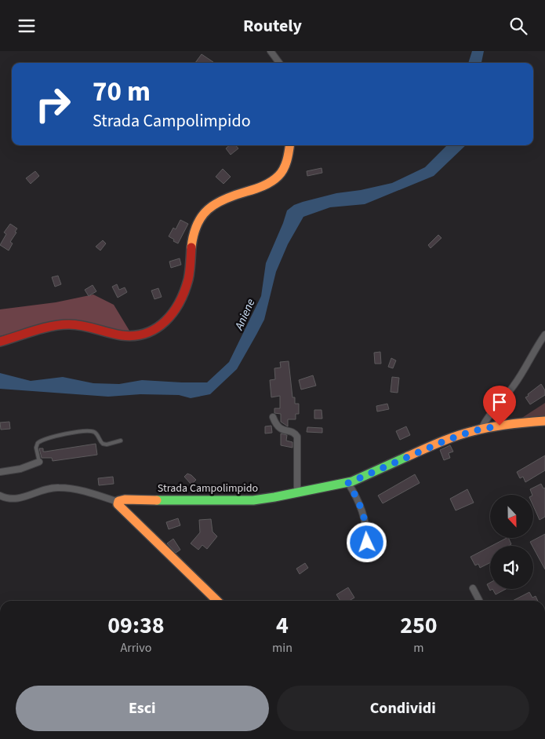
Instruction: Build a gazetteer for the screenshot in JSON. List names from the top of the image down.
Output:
{
  "streets": {
    "street": ["Strada Campolimpido"]
  },
  "water": ["Aniene"],
  "north": "bottom",
  "page": {
    "header": "Routely",
    "turn": ["70 m", "Strada Campolimpido"],
    "eta": [
      "09:38",
      "Arrivo",
      "4",
      "min",
      "250",
      "m"
    ],
    "buttons": ["Esci", "Condividi"]
  }
}
